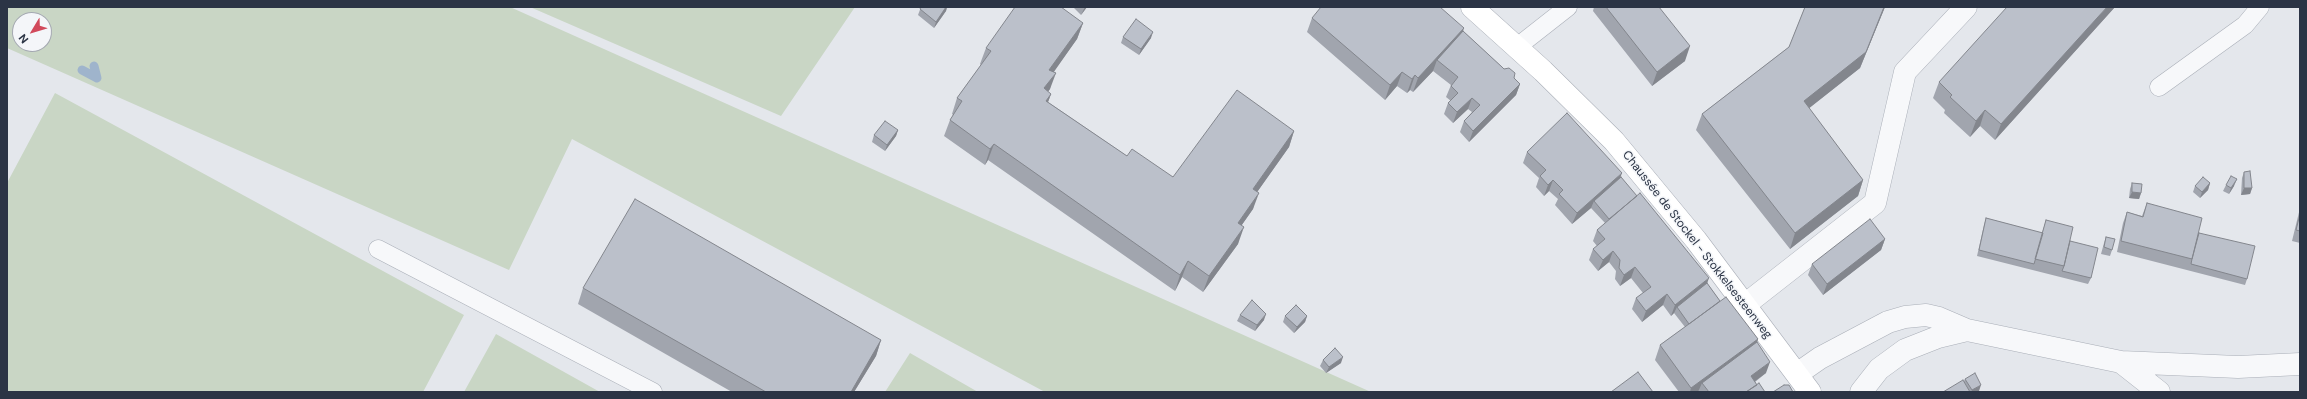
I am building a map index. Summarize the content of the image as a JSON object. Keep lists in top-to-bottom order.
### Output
{
  "streets": {
    "street": ["Chaussée de Stockel - Stokkelsesteenweg"]
  },
  "north": "bottom left"
}
